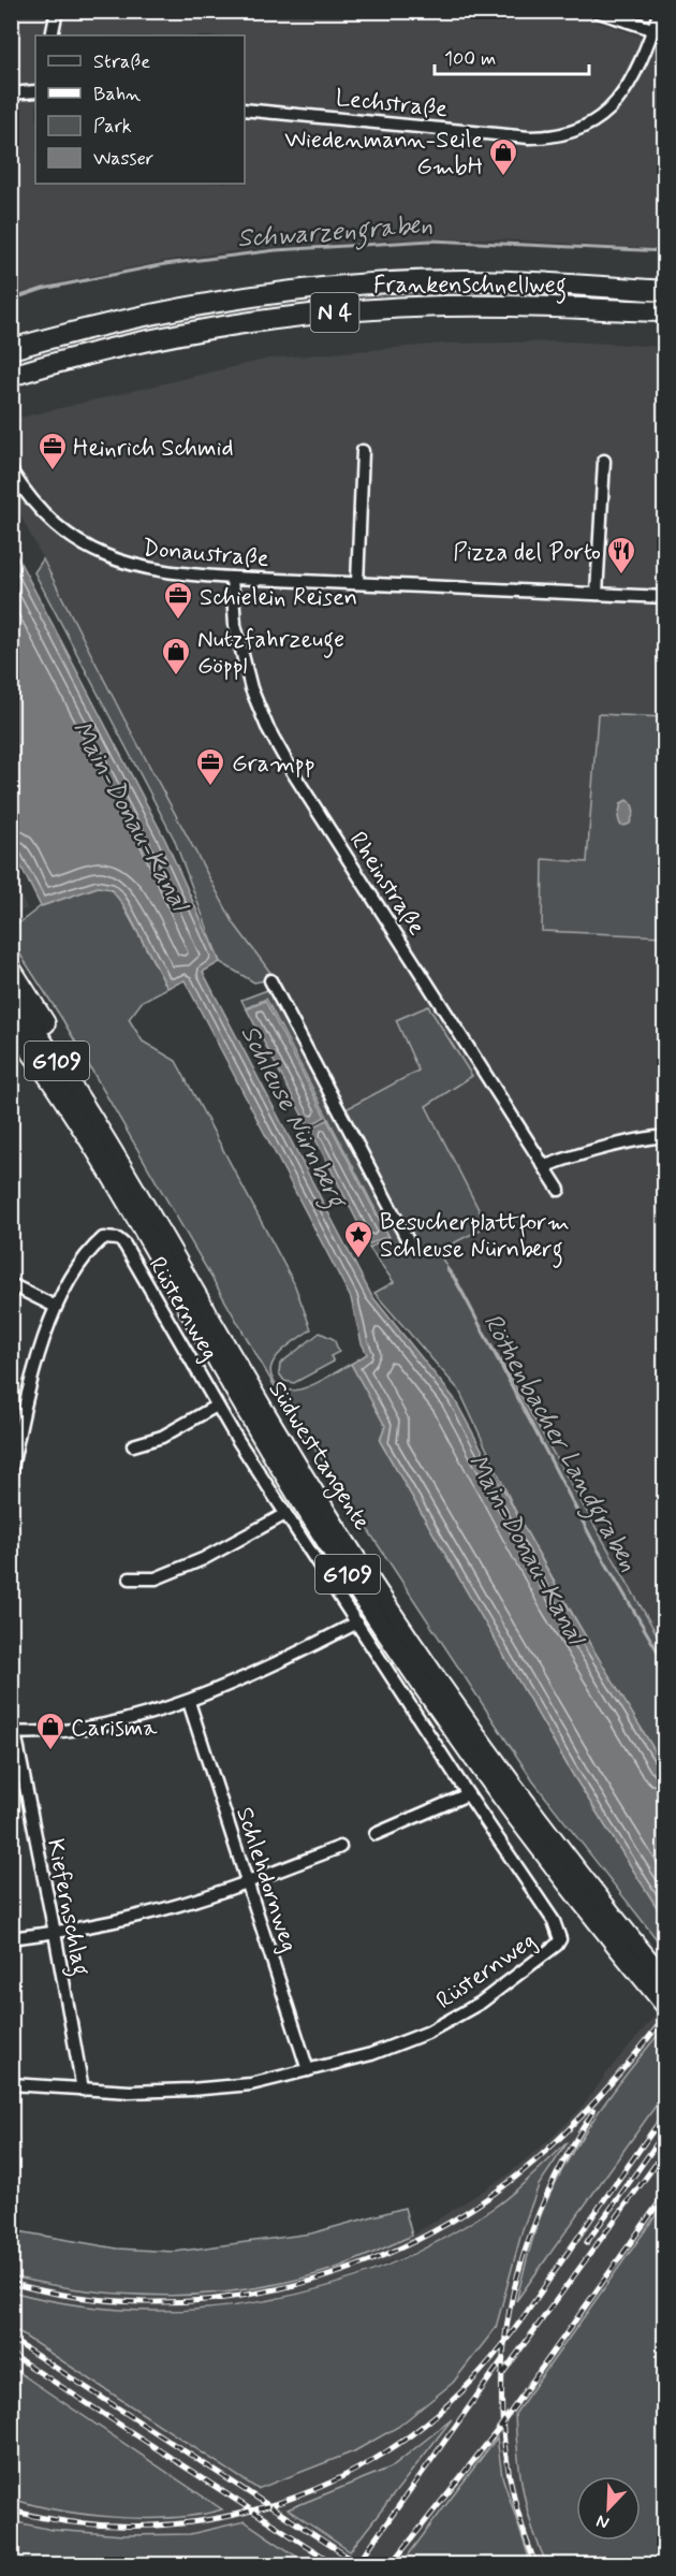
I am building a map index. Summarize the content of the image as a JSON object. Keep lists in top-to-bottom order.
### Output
{
  "streets": {
    "highway": [
      "Frankenschnellweg",
      "N 4",
      "G109",
      "Südwesttangente"
    ],
    "street": [
      "Lechstraße",
      "Donaustraße",
      "Rheinstraße",
      "Rüsternweg",
      "Schlehdornweg",
      "Kiefernschlag"
    ]
  },
  "crossings": [
    ["Donaustraße", "Rheinstraße"],
    ["Rüsternweg", "Schlehdornweg"],
    ["Rüsternweg", "Kiefernschlag"]
  ],
  "water": [
    "Schwarzengraben",
    "Main-Donau-Kanal",
    "Schleuse Nürnberg",
    "Röthenbacher Landgraben"
  ],
  "places": {
    "shop": ["Wiedenmann-Seile GmbH", "Nutzfahrzeuge Göppl", "Carisma"],
    "office": ["Heinrich Schmid", "Schielein Reisen", "Grampp"],
    "restaurant": ["Pizza del Porto"],
    "place": ["Besucherplattform Schleuse Nürnberg"]
  },
  "legend": [
    "Straße",
    "Bahn",
    "Park",
    "Wasser"
  ],
  "scale_bar": "100 m",
  "north": "bottom left"
}
